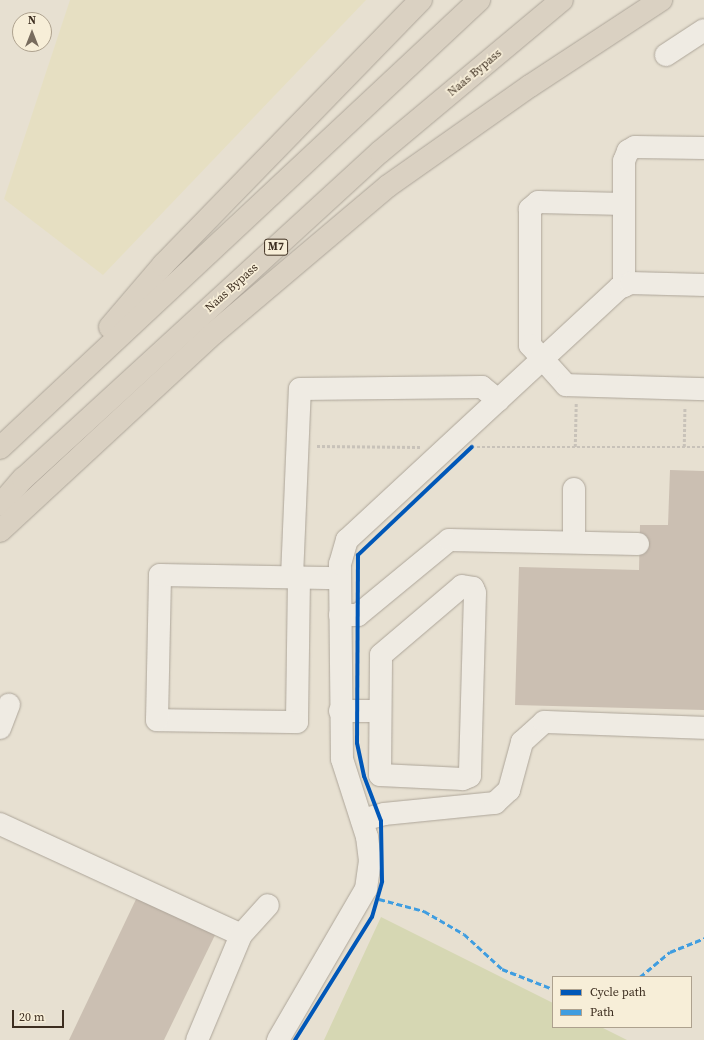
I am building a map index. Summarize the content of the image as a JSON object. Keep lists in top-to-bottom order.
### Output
{
  "streets": {
    "highway": ["Naas Bypass", "M7"]
  },
  "legend": ["Cycle path", "Path"],
  "scale_bar": "20 m",
  "north": "top"
}
